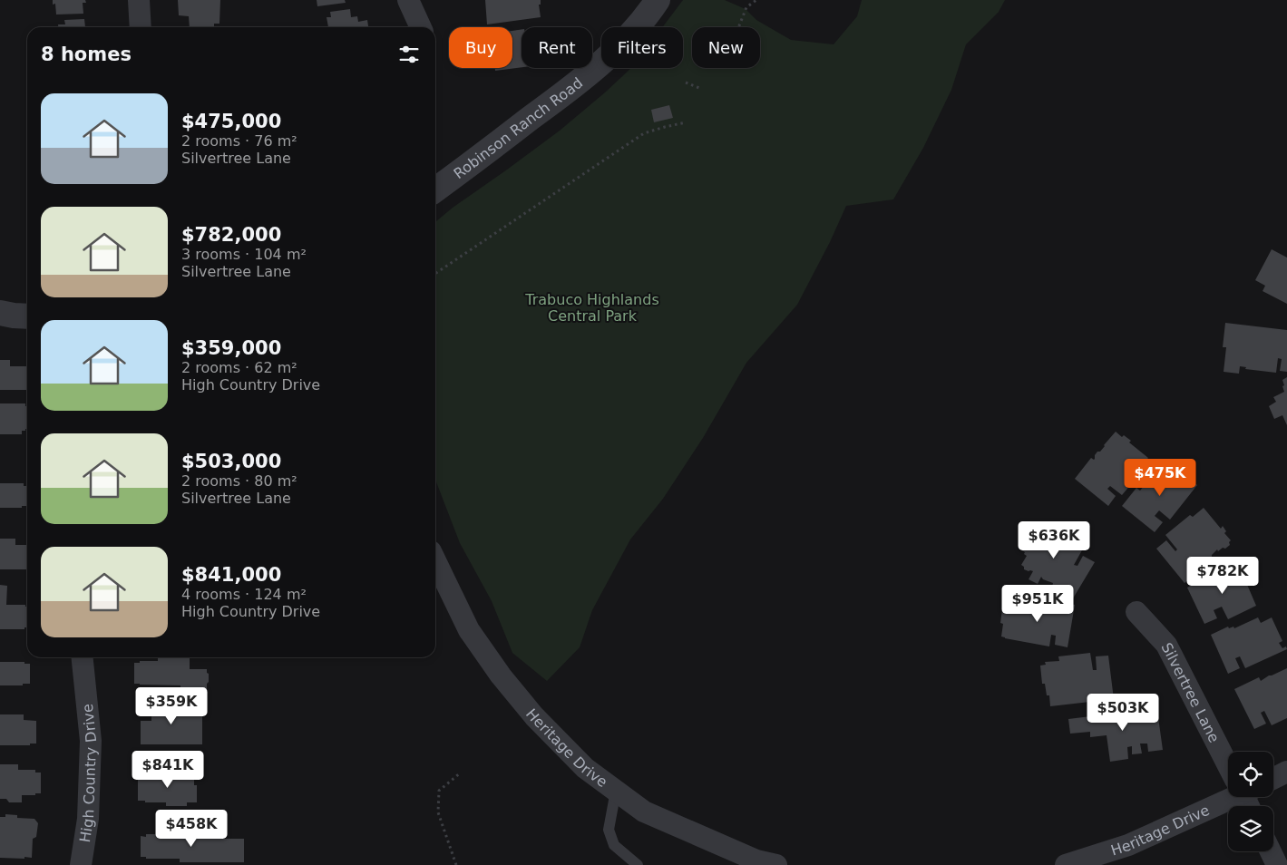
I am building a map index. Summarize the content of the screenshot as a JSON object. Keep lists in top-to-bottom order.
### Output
{
  "streets": {
    "street": [
      "Robinson Ranch Road",
      "Silvertree Lane",
      "Heritage Drive",
      "High Country Drive"
    ]
  },
  "parks": ["Trabuco Highlands Central Park"],
  "page": {
    "chip": [
      "Buy",
      "Rent",
      "Filters",
      "New"
    ],
    "heading": "8 homes",
    "list": [
      {
        "name": "$475,000",
        "note": "2 rooms · 76 m² · Silvertree Lane"
      },
      {
        "name": "$782,000",
        "note": "3 rooms · 104 m² · Silvertree Lane"
      },
      {
        "name": "$359,000",
        "note": "2 rooms · 62 m² · High Country Drive"
      },
      {
        "name": "$503,000",
        "note": "2 rooms · 80 m² · Silvertree Lane"
      },
      {
        "name": "$841,000",
        "note": "4 rooms · 124 m² · High Country Drive"
      }
    ],
    "price": [
      "$475K",
      "$636K",
      "$782K",
      "$951K",
      "$359K",
      "$503K",
      "$841K",
      "$458K"
    ]
  }
}
